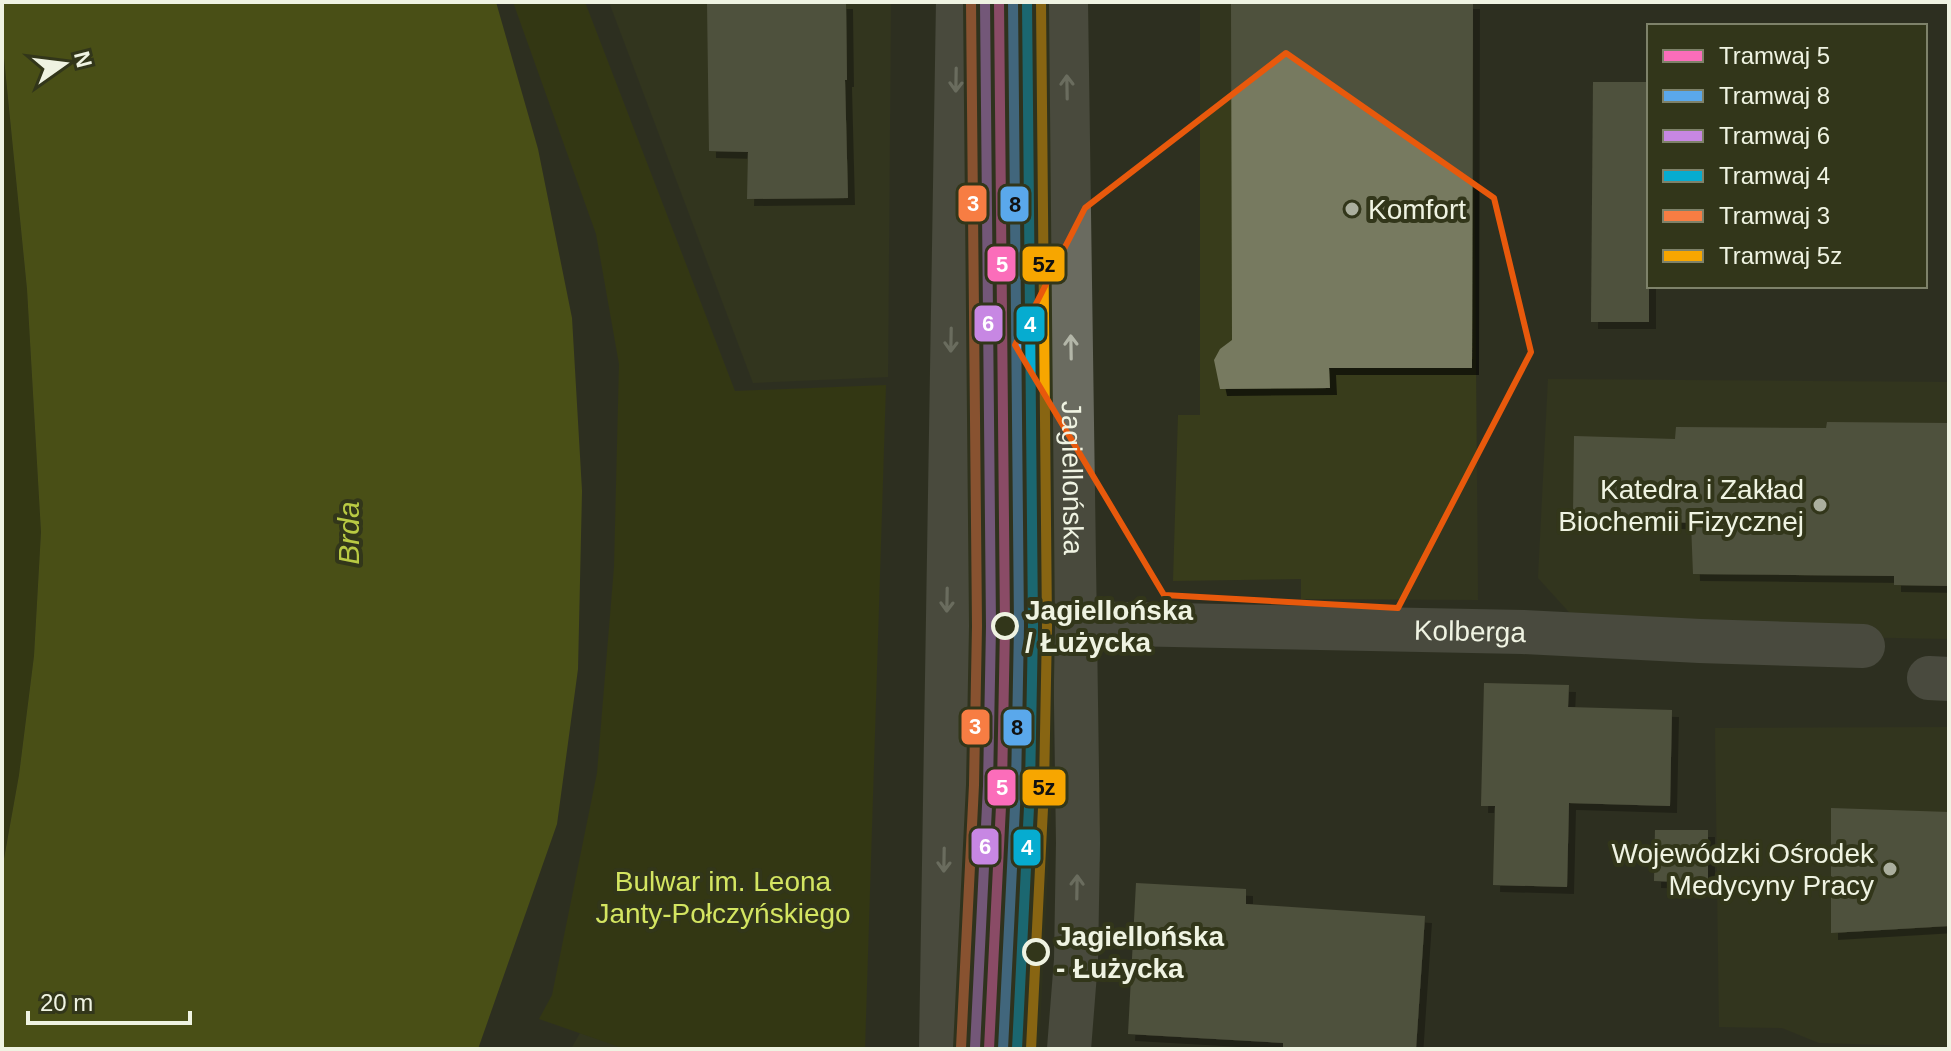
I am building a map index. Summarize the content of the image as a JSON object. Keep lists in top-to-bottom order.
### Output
{
  "streets": {
    "main road": ["Jagiellońska"],
    "street": ["Kolberga"]
  },
  "crossings": [
    ["Jagiellońska", "Kolberga"]
  ],
  "water": ["Brda"],
  "parks": ["Bulwar im. Leona Janty-Połczyńskiego"],
  "places": [
    "Komfort",
    "Katedra i Zakład Biochemii Fizycznej",
    "Jagiellońska / Łużycka",
    "Wojewódzki Ośrodek Medycyny Pracy",
    "Jagiellońska - Łużycka"
  ],
  "lines": [
    "tram line 5",
    "tram line 8",
    "tram line 6",
    "tram line 4",
    "tram line 3",
    "tram line 5z"
  ],
  "legend": [
    "Tramwaj 5",
    "Tramwaj 8",
    "Tramwaj 6",
    "Tramwaj 4",
    "Tramwaj 3",
    "Tramwaj 5z"
  ],
  "scale_bar": "20 m",
  "north": "right"
}
